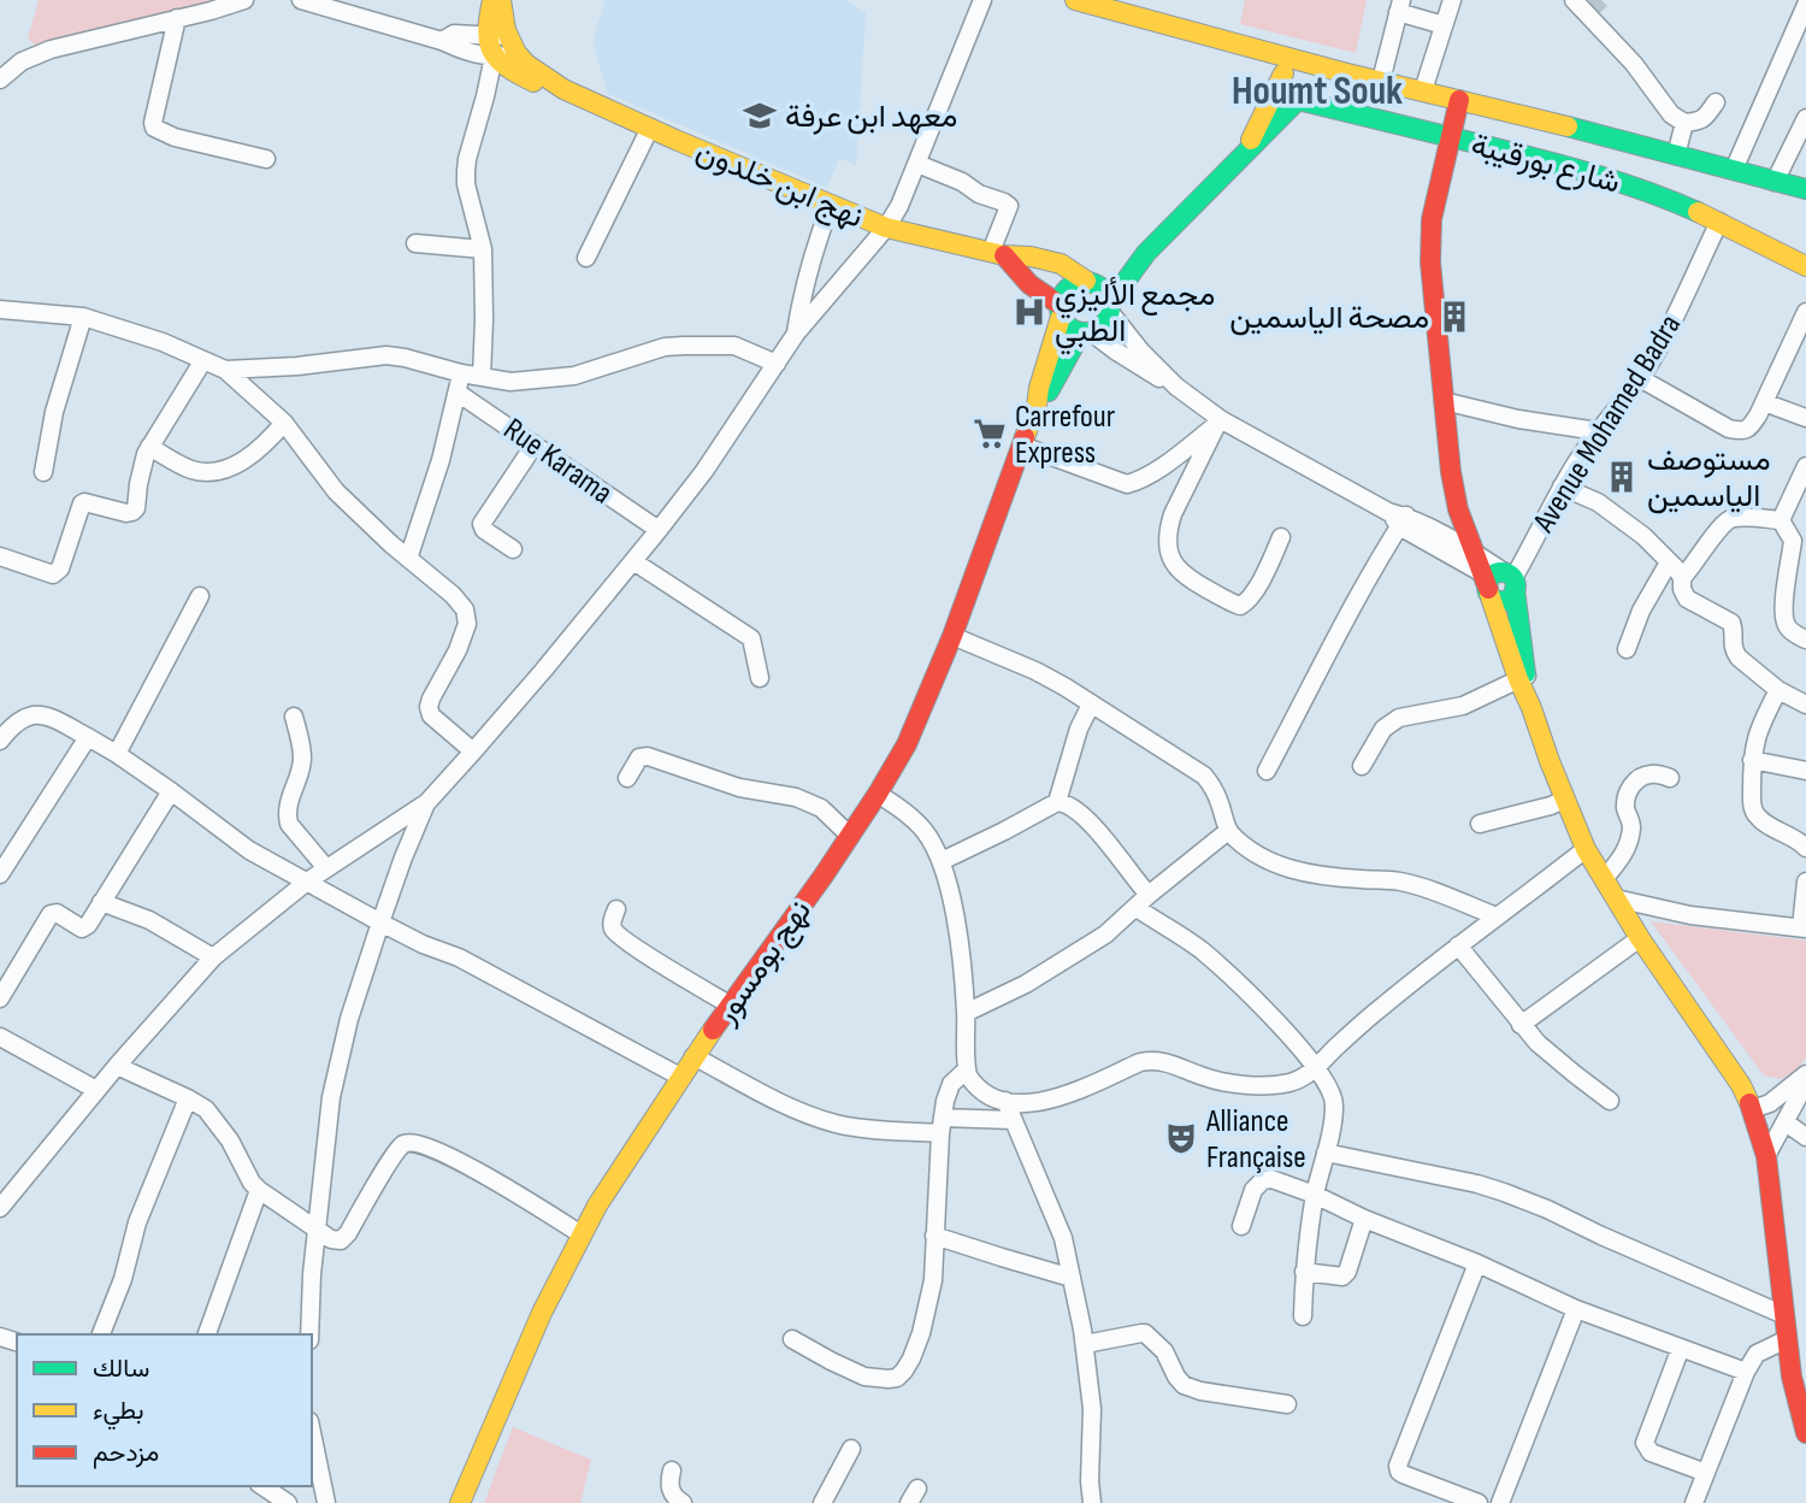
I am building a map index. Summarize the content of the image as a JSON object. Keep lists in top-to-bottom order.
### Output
{
  "streets": {
    "main road": ["شارع بورقيبة", "نهج ابن خلدون", "نهج بومسور"],
    "street": ["Avenue Mohamed Badra", "Rue Karama"]
  },
  "crossings": [
    ["شارع بورقيبة", "Avenue Mohamed Badra"],
    ["شارع بورقيبة", "نهج بومسور"],
    ["نهج ابن خلدون", "نهج بومسور"]
  ],
  "districts": ["Houmt Souk"],
  "places": {
    "school or university": ["معهد ابن عرفة"],
    "hospital": ["مجمع الأليزي الطبي"],
    "building": ["مصحة الياسمين", "مستوصف الياسمين"],
    "supermarket": ["Carrefour Express"],
    "theatre": ["Alliance Française"]
  },
  "legend": ["سالك", "بطيء", "مزدحم"]
}
